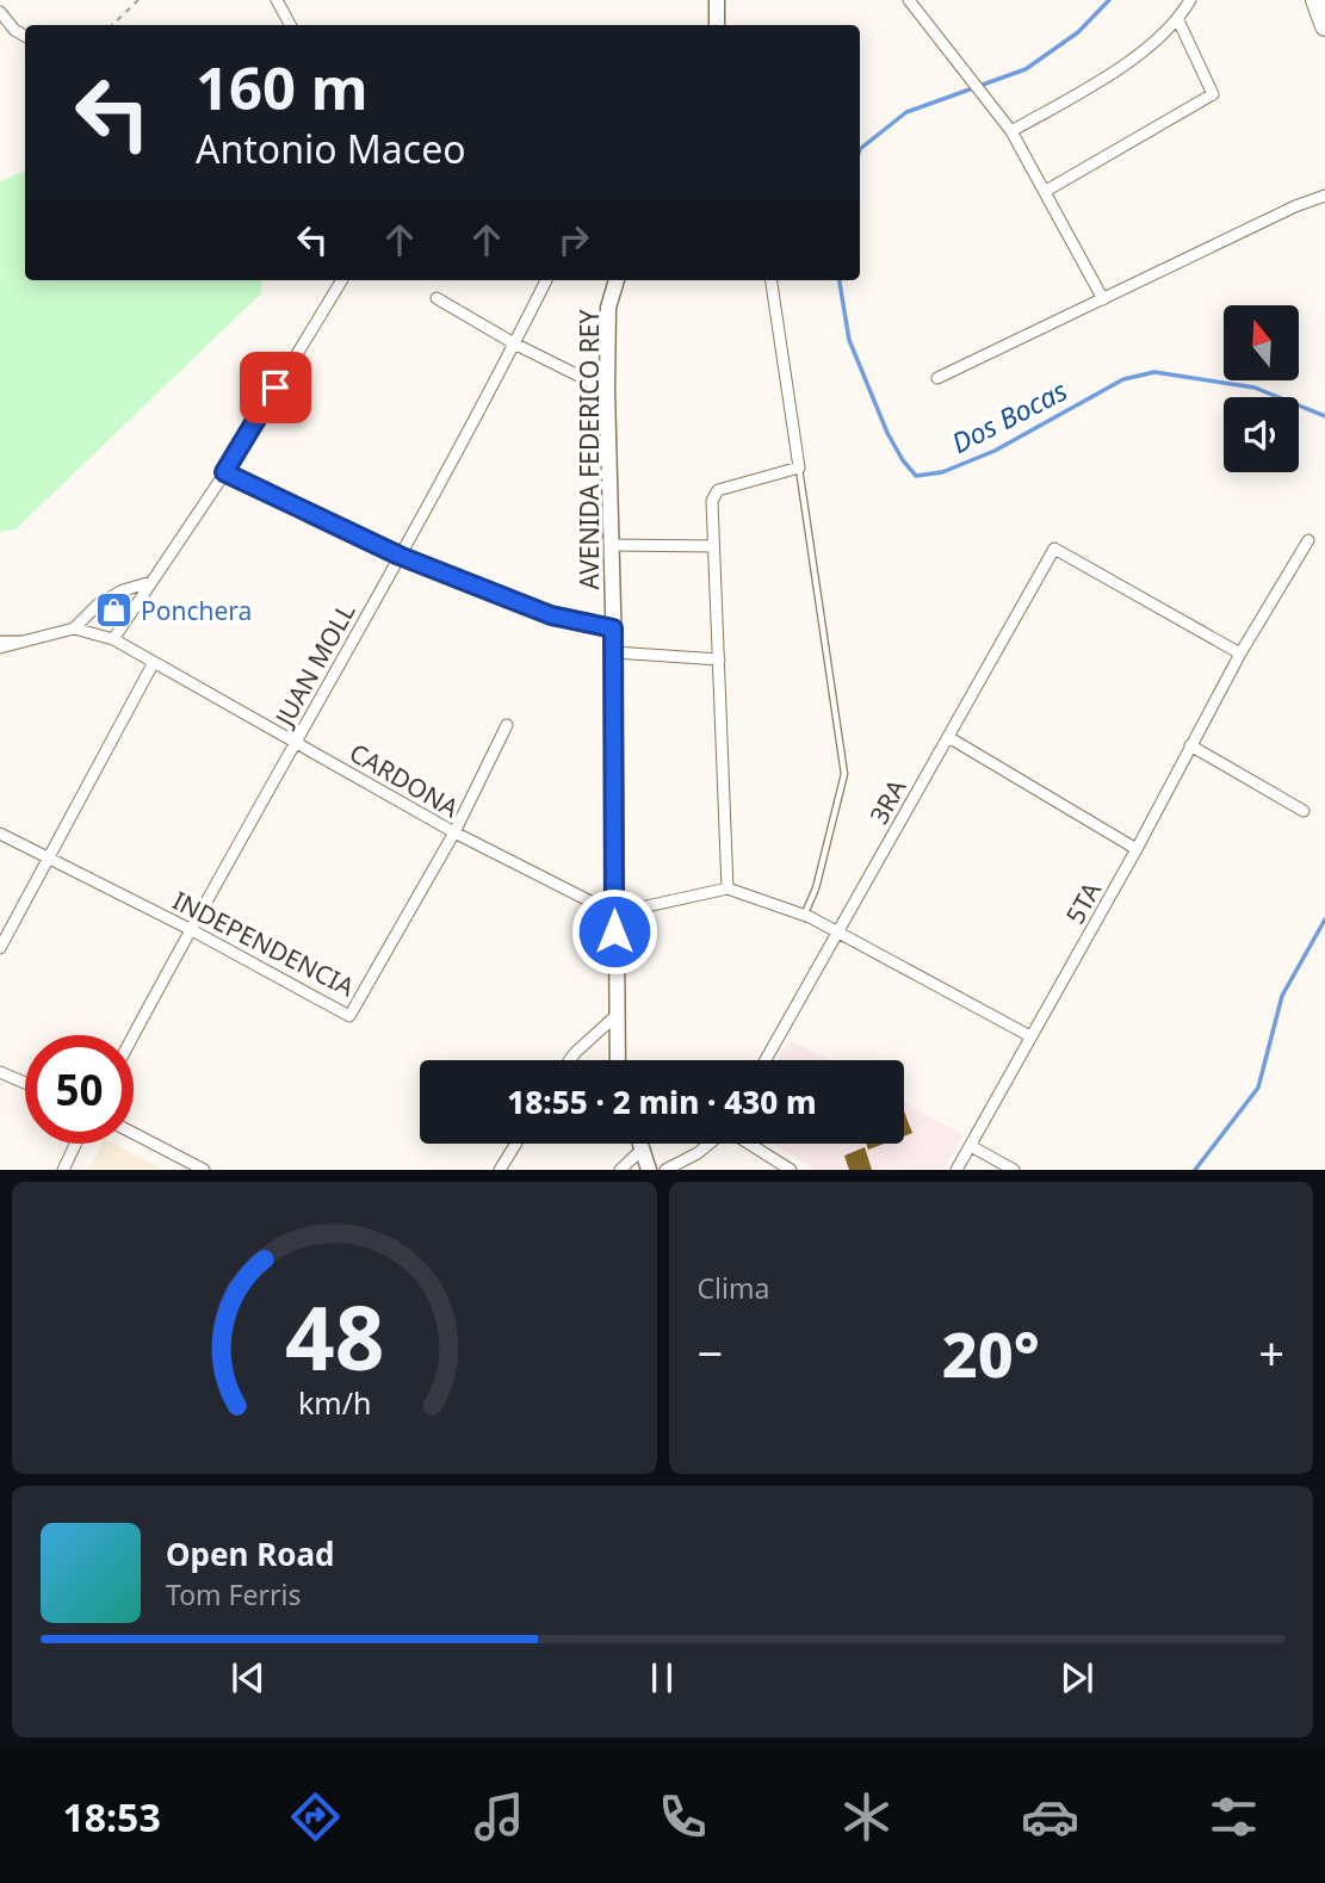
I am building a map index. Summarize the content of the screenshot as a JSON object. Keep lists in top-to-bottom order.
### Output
{
  "streets": {
    "main road": ["AVENIDA FEDERICO REY"],
    "street": [
      "JUAN MOLL",
      "CARDONA",
      "3RA",
      "5TA",
      "INDEPENDENCIA"
    ]
  },
  "crossings": [
    ["AVENIDA FEDERICO REY", "CARDONA"],
    ["JUAN MOLL", "CARDONA"],
    ["JUAN MOLL", "INDEPENDENCIA"],
    ["CARDONA", "INDEPENDENCIA"],
    ["3RA", "5TA"]
  ],
  "water": ["Dos Bocas"],
  "places": {
    "shop": ["Ponchera"]
  },
  "north": "top",
  "page": {
    "turn": ["160 m", "Antonio Maceo"],
    "limit": "50",
    "trip": "18:55 · 2 min · 430 m",
    "tile": "Clima",
    "heat": ["−", "20°", "+"],
    "song": ["Open Road", "Tom Ferris"],
    "tabs": "18:53",
    "gauge": ["48", "km/h"]
  }
}
